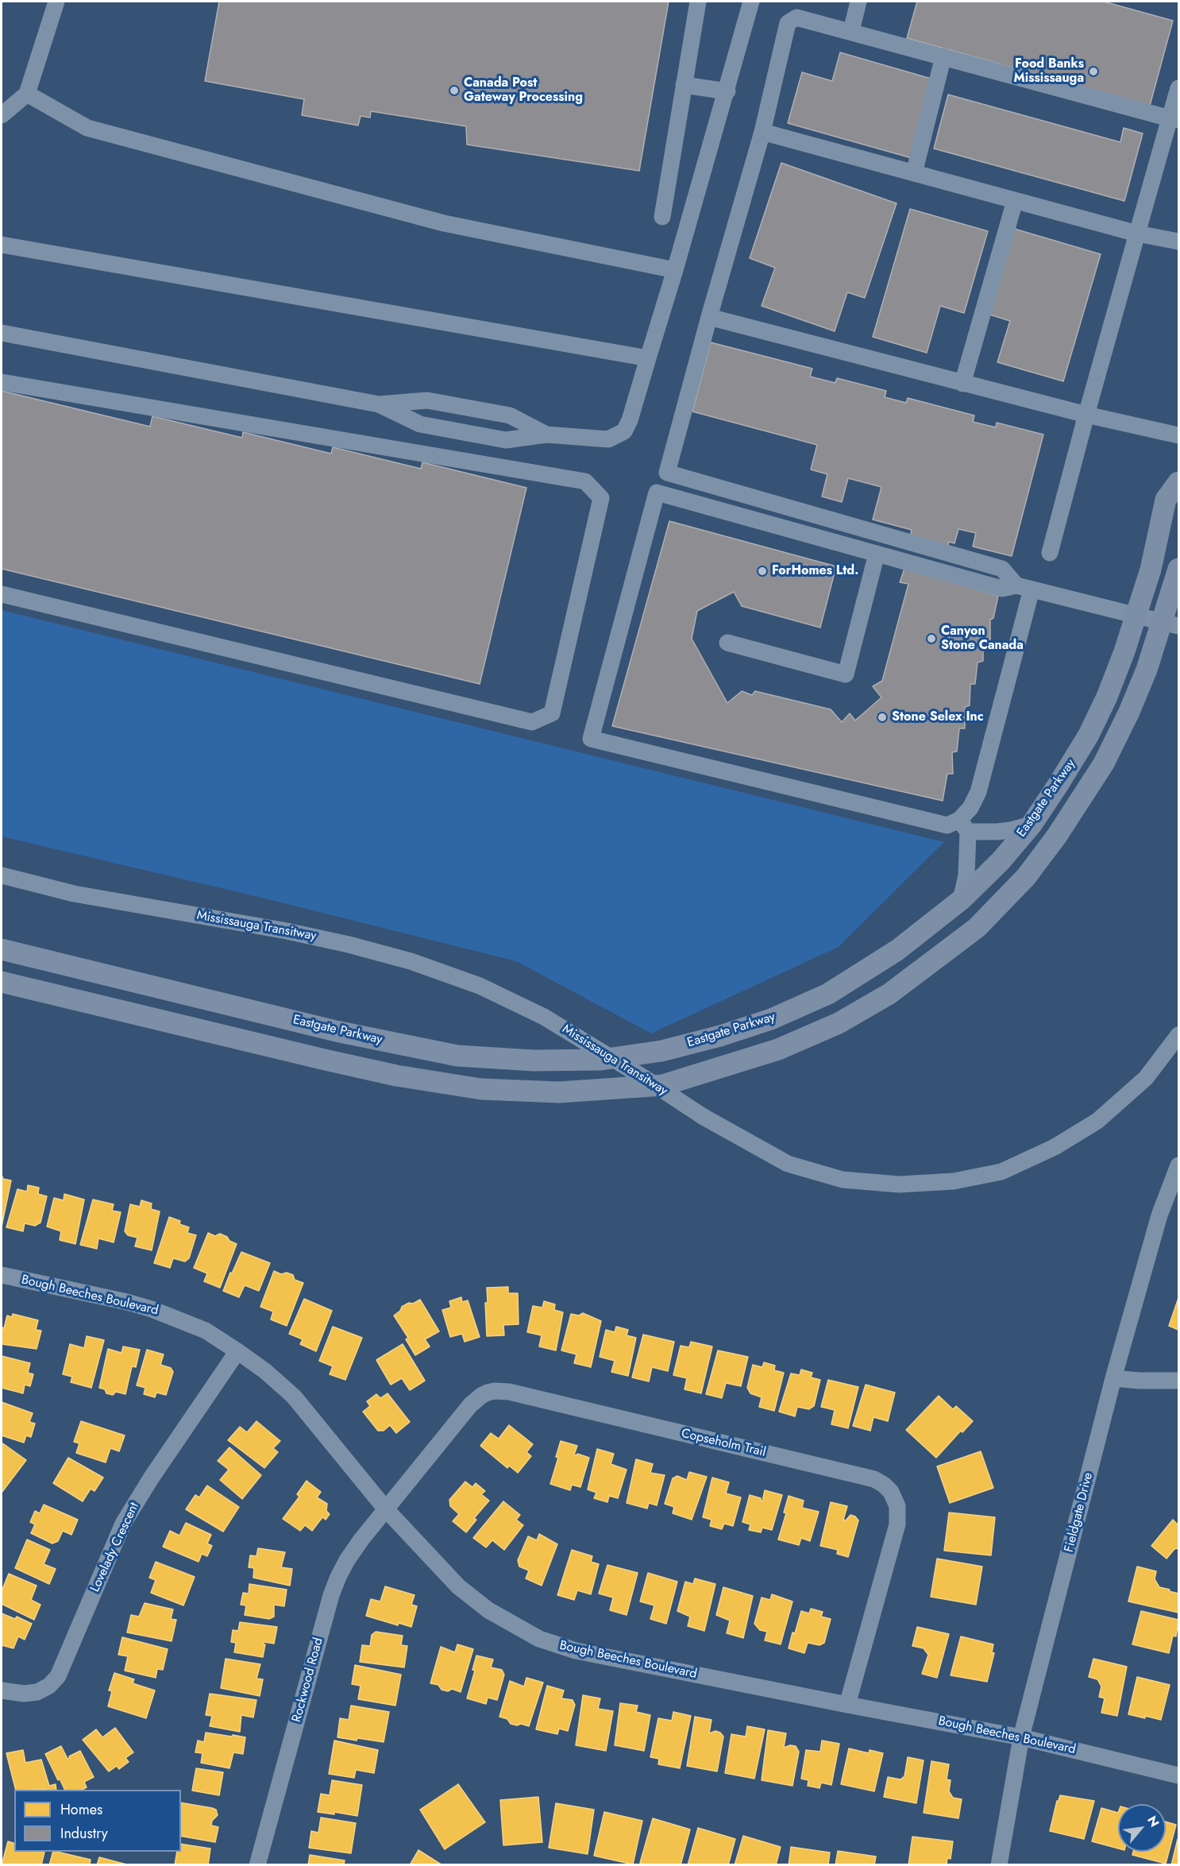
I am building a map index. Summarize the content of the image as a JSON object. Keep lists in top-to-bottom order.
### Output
{
  "streets": {
    "main road": ["Eastgate Parkway"],
    "street": [
      "Mississauga Transitway",
      "Bough Beeches Boulevard",
      "Copseholm Trail",
      "Fieldgate Drive",
      "Lovelady Crescent",
      "Rockwood Road"
    ]
  },
  "crossings": [
    ["Bough Beeches Boulevard", "Copseholm Trail"],
    ["Bough Beeches Boulevard", "Fieldgate Drive"],
    ["Bough Beeches Boulevard", "Lovelady Crescent"],
    ["Bough Beeches Boulevard", "Rockwood Road"],
    ["Copseholm Trail", "Rockwood Road"]
  ],
  "places": [
    "Food Banks Mississauga",
    "Canada Post Gateway Processing",
    "ForHomes Ltd.",
    "Canyon Stone Canada",
    "Stone Selex Inc"
  ],
  "legend": ["Homes", "Industry"],
  "north": "top right"
}
